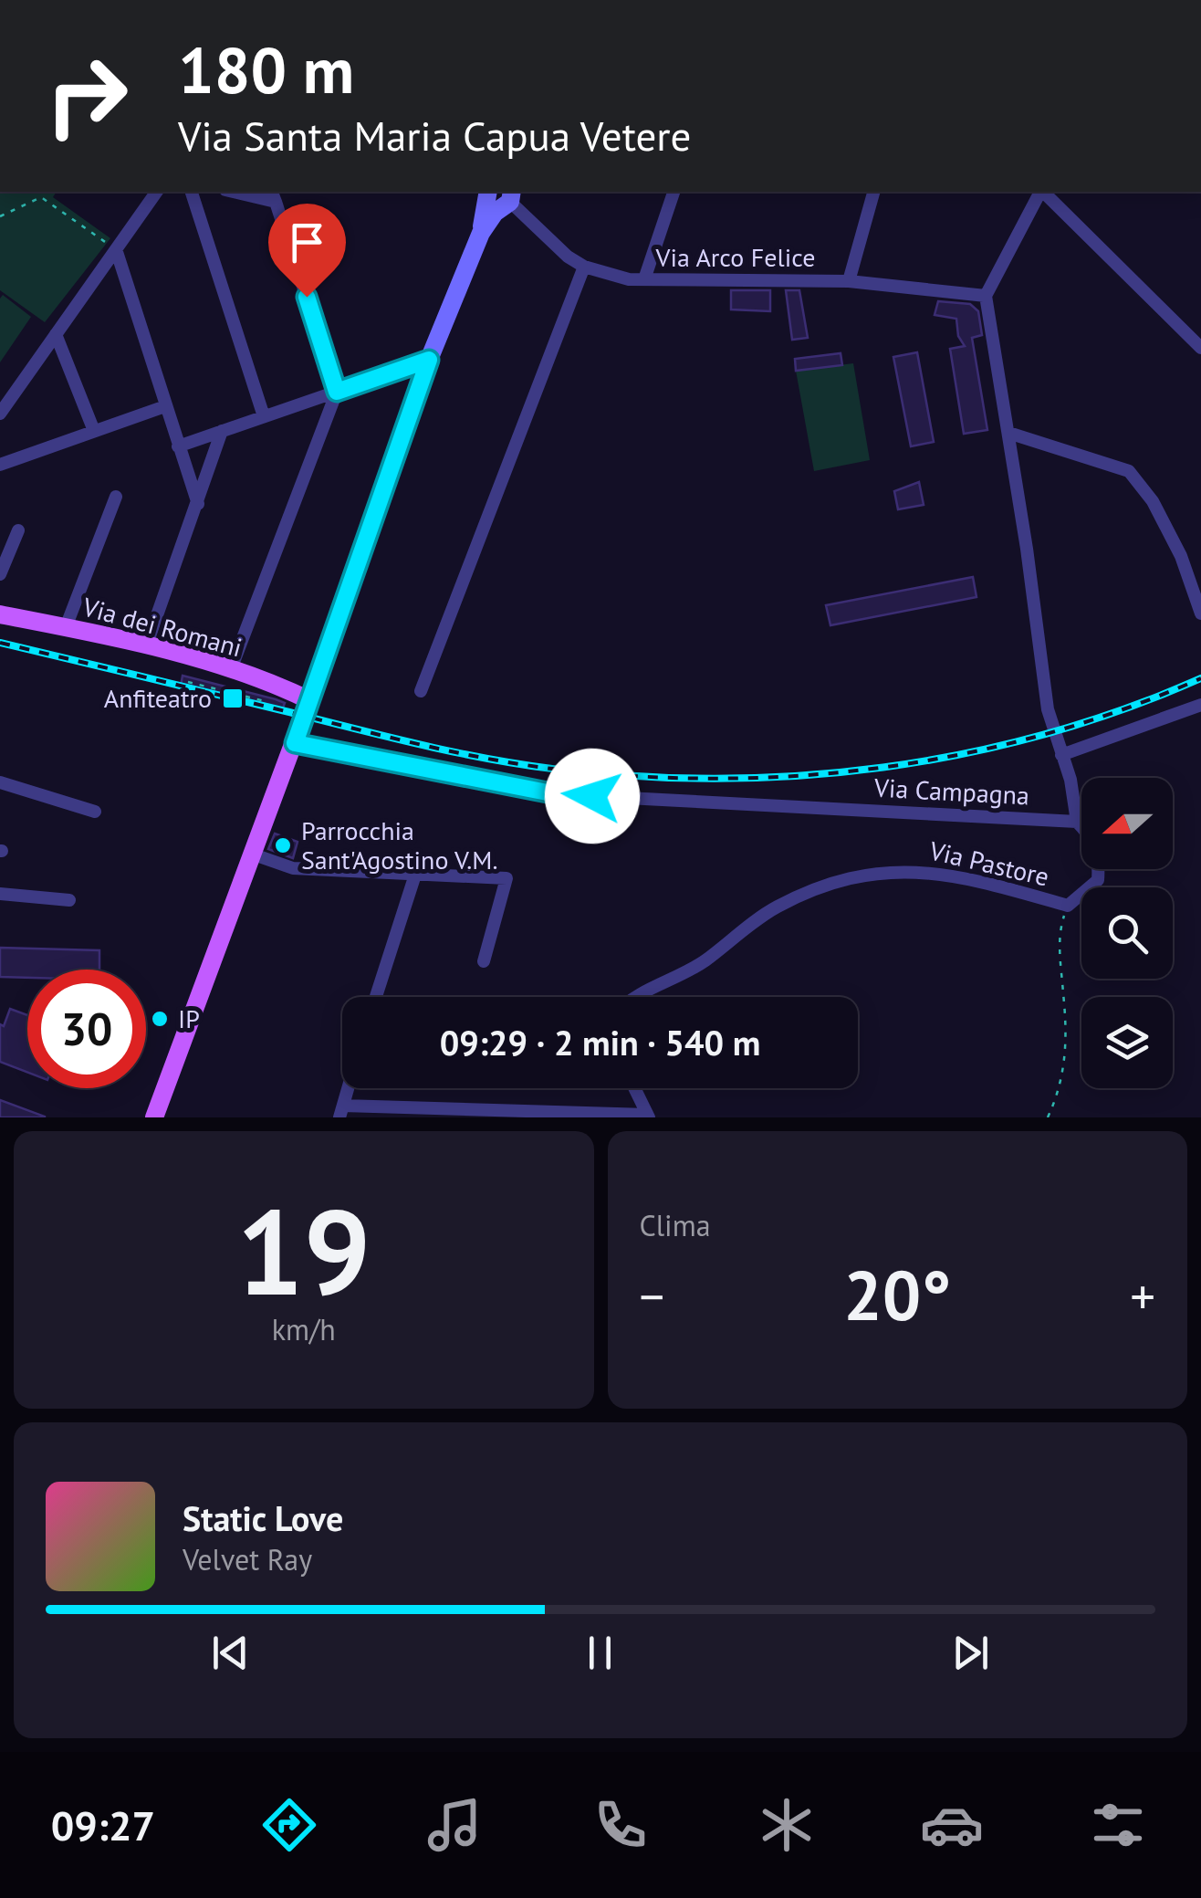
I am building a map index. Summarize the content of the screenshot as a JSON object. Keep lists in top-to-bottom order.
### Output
{
  "streets": {
    "main road": ["Via dei Romani"],
    "street": ["Via Arco Felice", "Via Campagna", "Via Pastore"]
  },
  "crossings": [
    ["Via Campagna", "Via Pastore"]
  ],
  "places": {
    "transit": ["Anfiteatro"],
    "other": ["Parrocchia Sant'Agostino V.M.", "IP"]
  },
  "north": "left",
  "page": {
    "turn": ["180 m", "Via Santa Maria Capua Vetere"],
    "limit": "30",
    "trip": "09:29 · 2 min · 540 m",
    "tile": [
      ["19", "km/h"],
      "Clima"
    ],
    "heat": ["−", "20°", "+"],
    "song": ["Static Love", "Velvet Ray"],
    "tabs": "09:27"
  }
}
